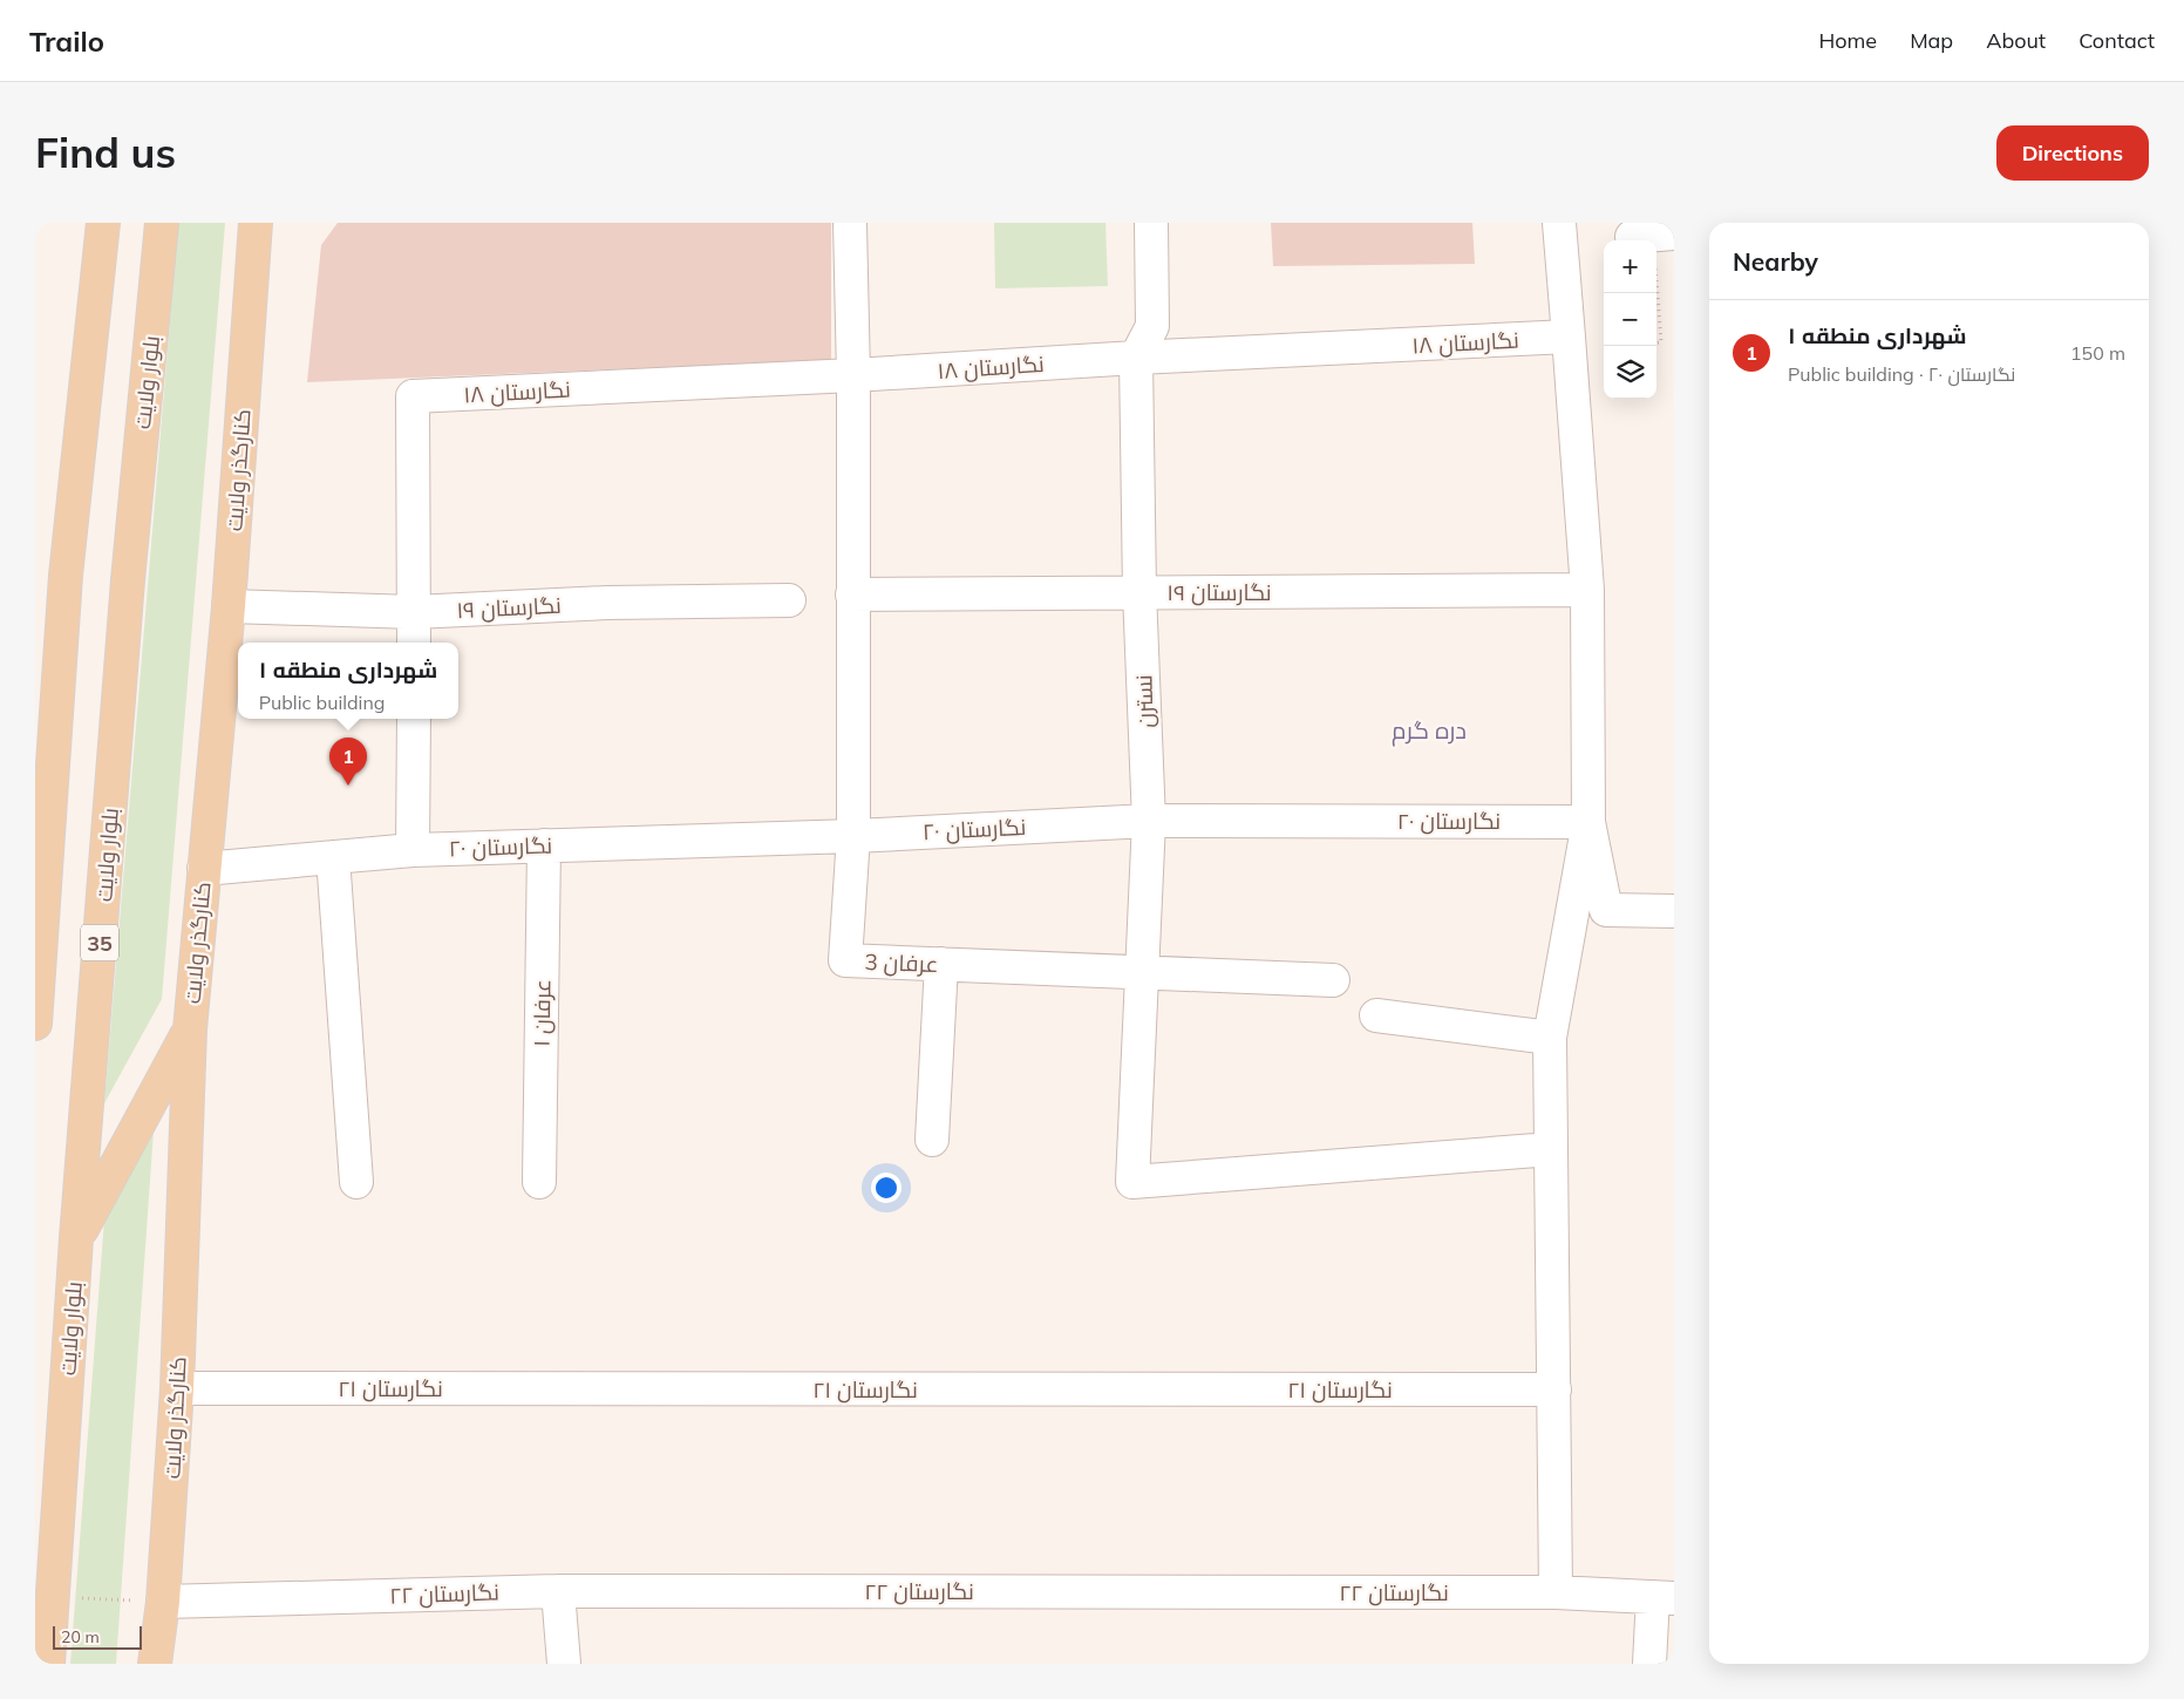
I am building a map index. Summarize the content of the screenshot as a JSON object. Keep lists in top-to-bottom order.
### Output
{
  "streets": {
    "main road": ["بلوار ولایت", "کنارگذر ولایت", "35"],
    "street": [
      "نگارستان ۱۸",
      "نگارستان ۱۹",
      "نسترن",
      "نگارستان ۲۰",
      "عرفان 3",
      "عرفان ۱",
      "نگارستان ۲۱",
      "نگارستان ۲۲"
    ]
  },
  "crossings": [
    ["نگارستان ۱۸", "نگارستان ۱۹"],
    ["نگارستان ۱۸", "نسترن"],
    ["کنارگذر ولایت", "نگارستان ۱۹"],
    ["کنارگذر ولایت", "نگارستان ۲۰"],
    ["کنارگذر ولایت", "نگارستان ۲۱"],
    ["کنارگذر ولایت", "نگارستان ۲۲"],
    ["نگارستان ۱۹", "نسترن"],
    ["نسترن", "نگارستان ۲۰"],
    ["نسترن", "عرفان 3"],
    ["نگارستان ۲۰", "عرفان 3"],
    ["نگارستان ۲۰", "عرفان ۱"]
  ],
  "districts": ["دره گرم"],
  "scale_bar": "20 m",
  "page": {
    "header": "Trailo",
    "nav": [
      "Home",
      "Map",
      "About",
      "Contact"
    ],
    "buttons": "Directions",
    "title": "Find us",
    "heading": "Nearby",
    "map_buttons": ["+", "−"],
    "list": [
      {
        "mark": "1",
        "name": "شهرداری منطقه ۱",
        "note": "Public building · نگارستان ۲۰",
        "value": "150 m"
      }
    ],
    "popup": ["شهرداری منطقه ۱", "Public building"],
    "pins": "1",
    "scale": "20 m"
  }
}
